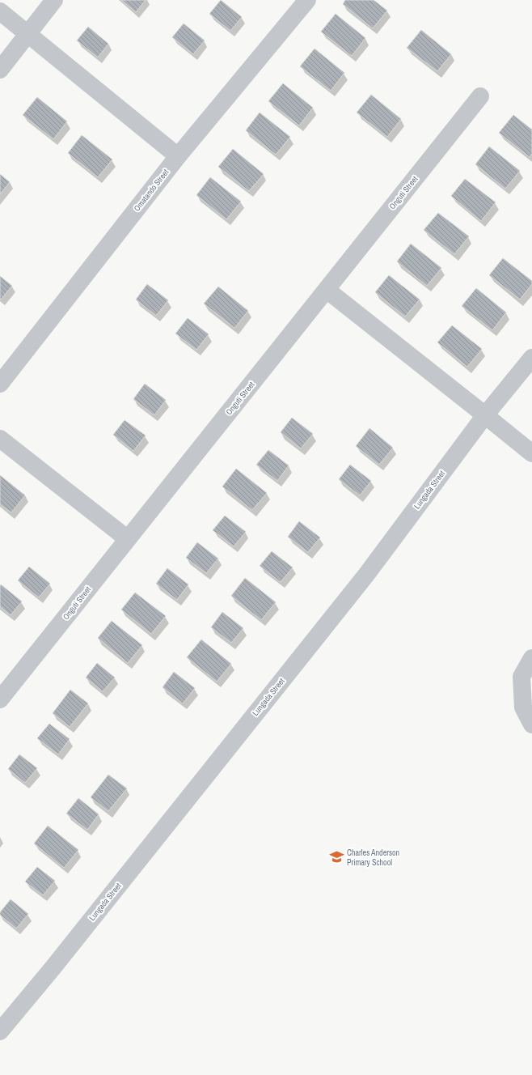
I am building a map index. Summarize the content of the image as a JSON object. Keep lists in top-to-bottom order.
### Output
{
  "streets": {
    "street": ["Omatando Street", "Onguti Street", "Lungada Street"]
  },
  "places": {
    "school or university": ["Charles Anderson Primary School"]
  }
}
